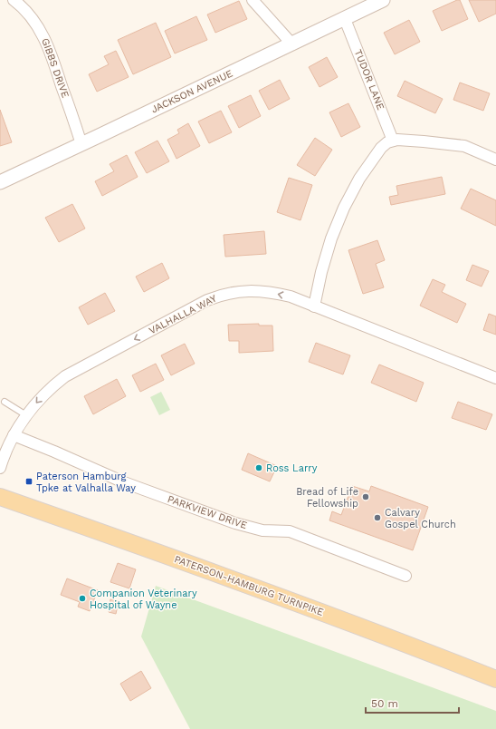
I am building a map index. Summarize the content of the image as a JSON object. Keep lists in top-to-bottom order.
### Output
{
  "streets": {
    "main road": ["PATERSON-HAMBURG TURNPIKE"],
    "street": [
      "GIBBS DRIVE",
      "TUDOR LANE",
      "JACKSON AVENUE",
      "VALHALLA WAY",
      "PARKVIEW DRIVE"
    ]
  },
  "crossings": [
    ["GIBBS DRIVE", "JACKSON AVENUE"],
    ["TUDOR LANE", "JACKSON AVENUE"],
    ["VALHALLA WAY", "PARKVIEW DRIVE"]
  ],
  "one_way": ["VALHALLA WAY"],
  "places": {
    "other": [
      "Ross Larry",
      "Bread of Life Fellowship",
      "Calvary Gospel Church",
      "Companion Veterinary Hospital of Wayne"
    ],
    "transit": ["Paterson Hamburg Tpke at Valhalla Way"]
  },
  "scale_bar": "50 m"
}
